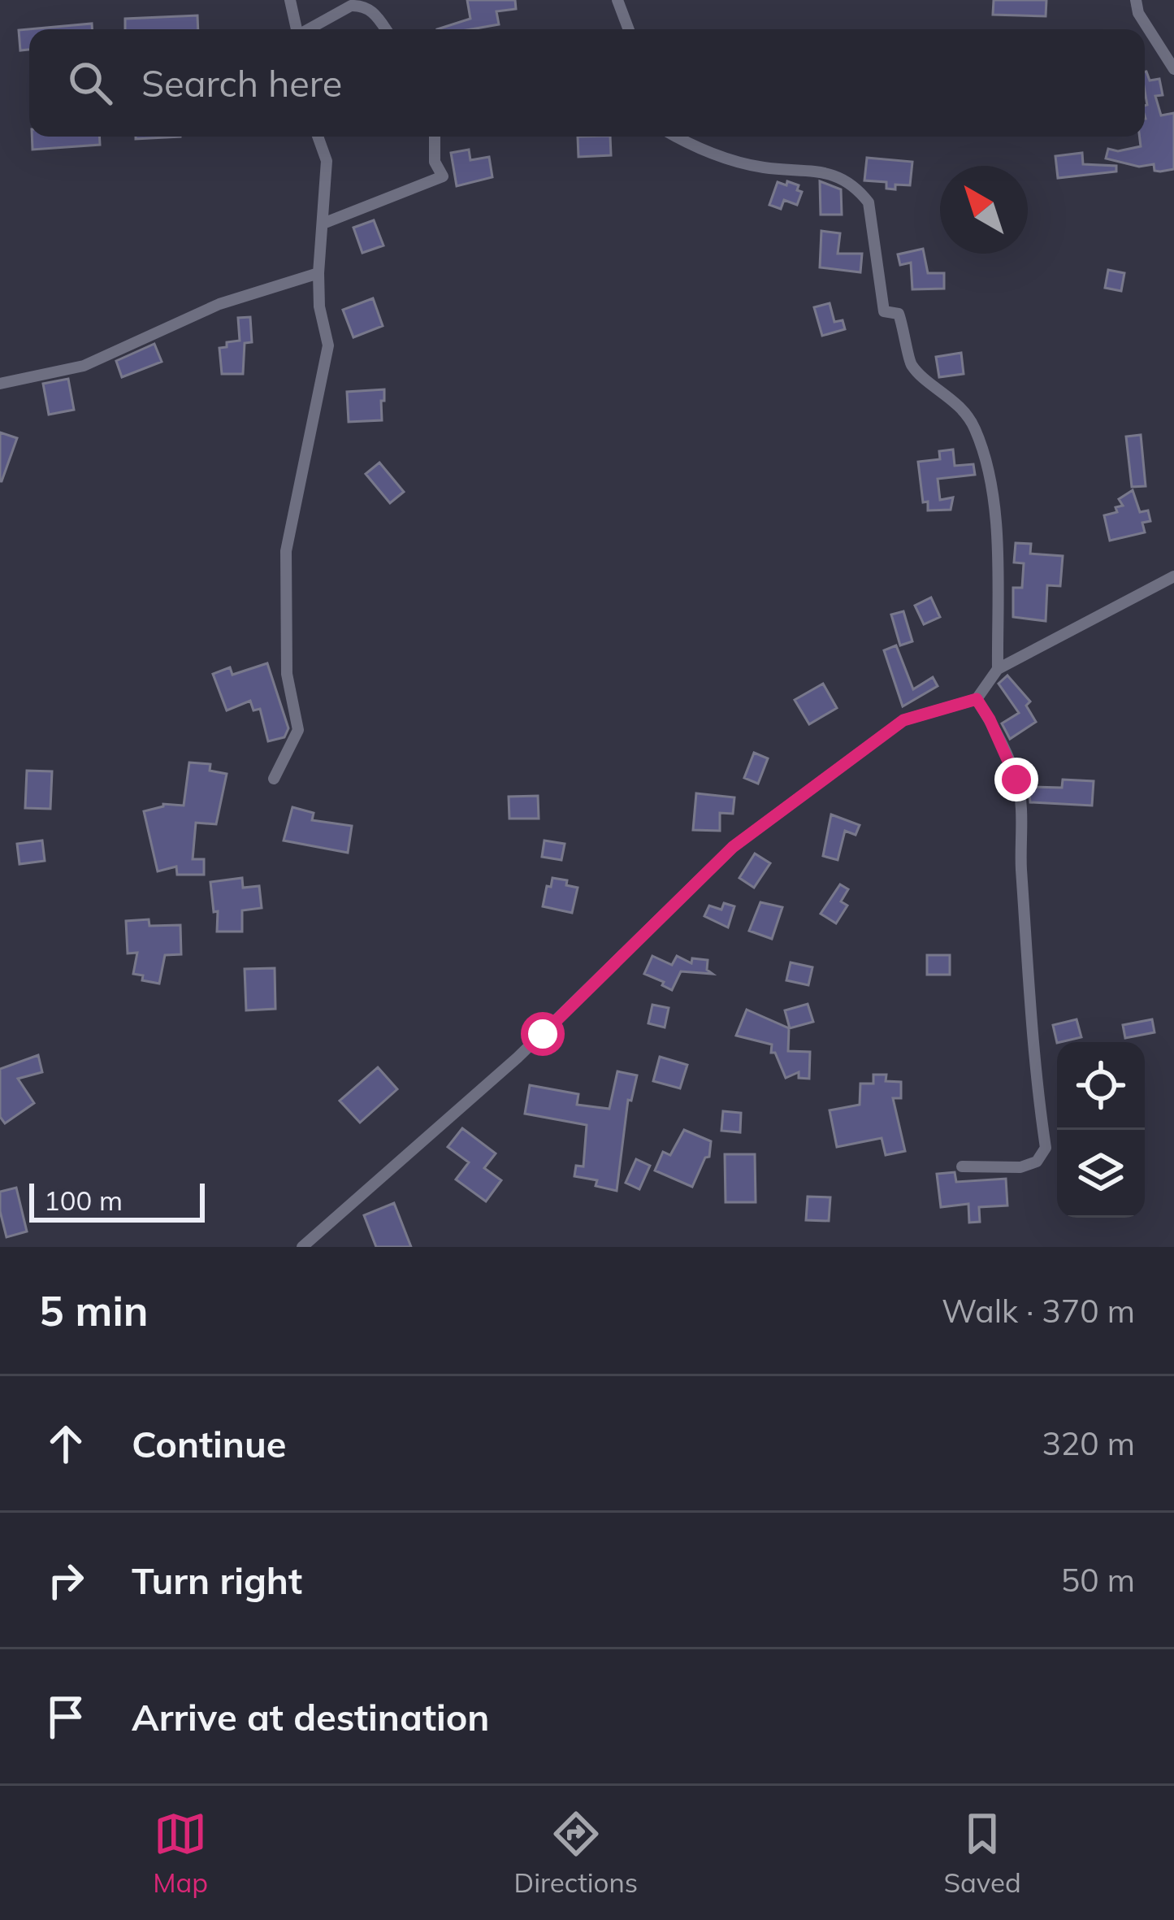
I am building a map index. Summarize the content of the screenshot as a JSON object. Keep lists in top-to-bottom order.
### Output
{
  "scale_bar": "100 m",
  "north": "top left",
  "page": {
    "search": "Search here",
    "scale": "100 m",
    "heading": ["5 min", "Walk · 370 m"],
    "list": [
      ["Continue", "320 m"],
      ["Turn right", "50 m"],
      "Arrive at destination"
    ],
    "nav": ["Map", "Directions", "Saved"]
  }
}
